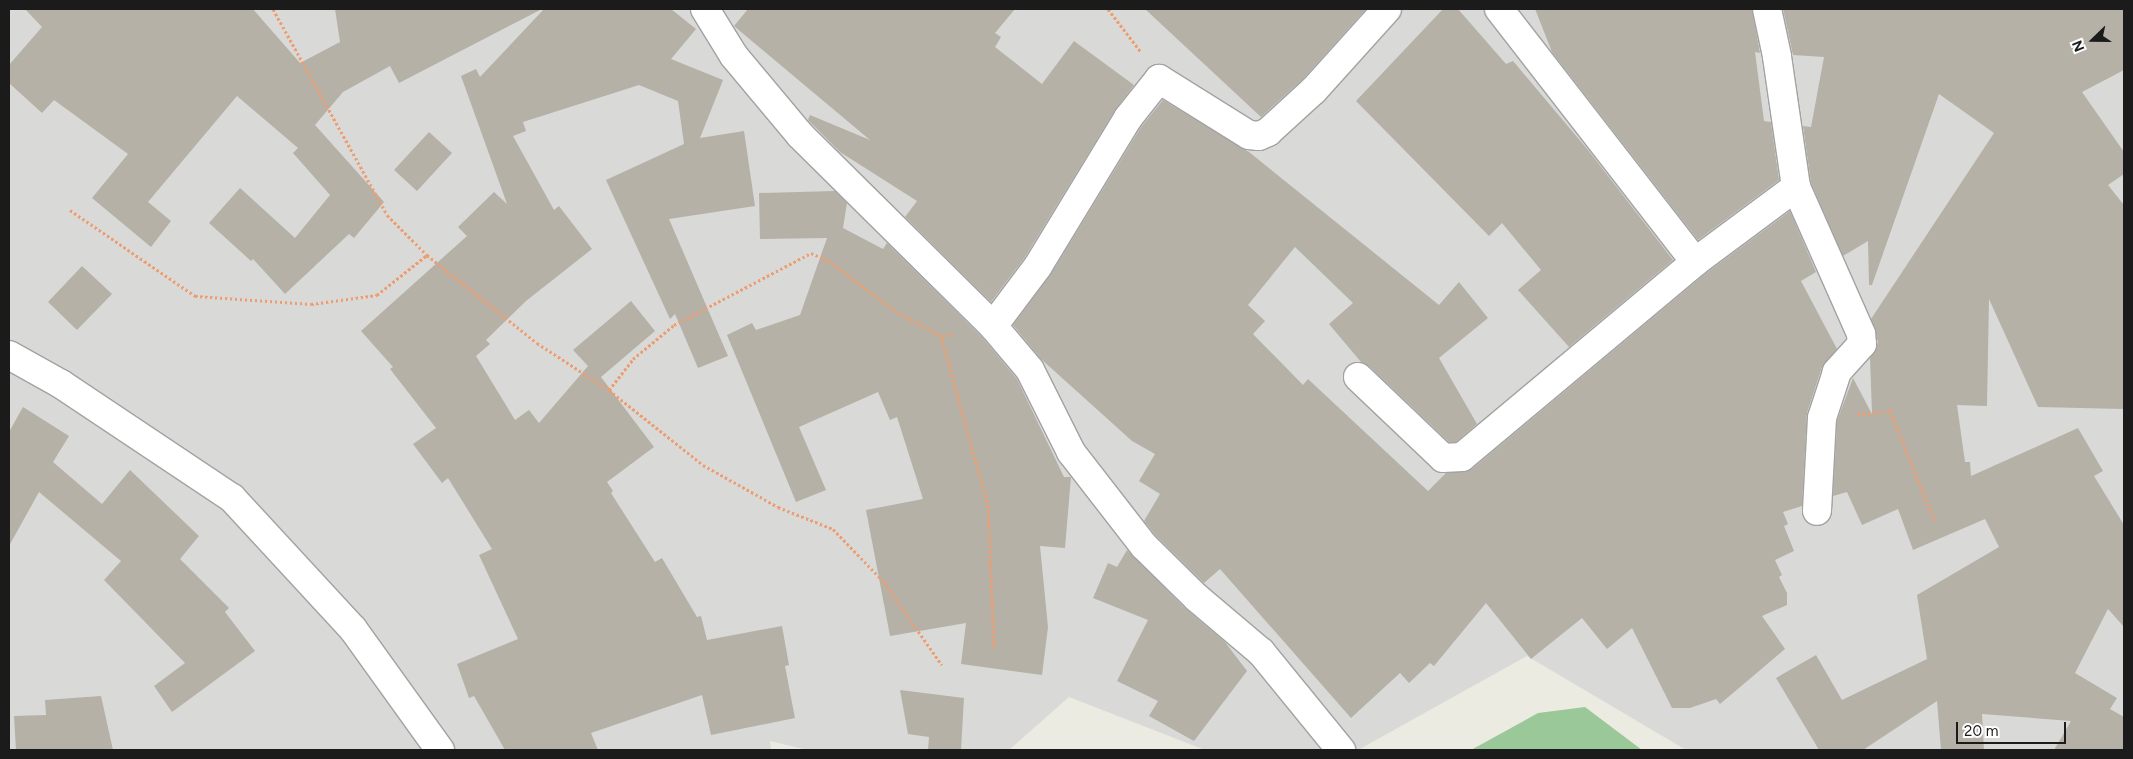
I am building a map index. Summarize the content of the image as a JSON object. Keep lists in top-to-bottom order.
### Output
{
  "scale_bar": "20 m",
  "north": "left"
}
